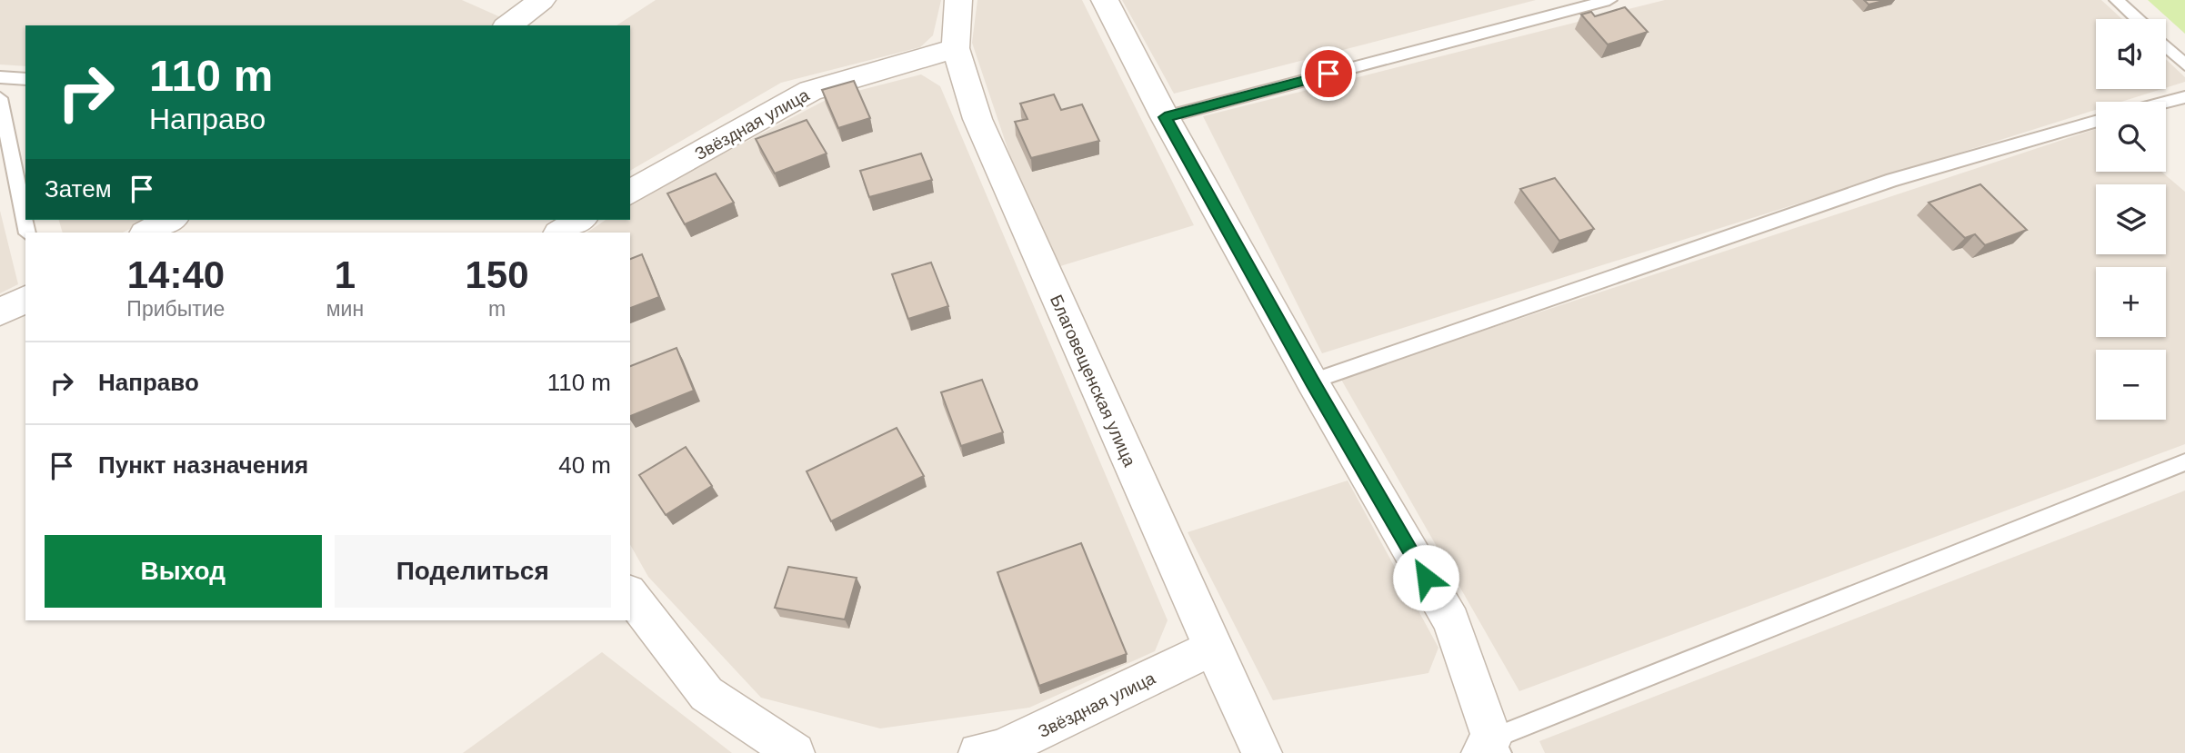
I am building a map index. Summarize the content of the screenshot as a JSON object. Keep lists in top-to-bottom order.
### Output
{
  "streets": {
    "street": ["Звёздная улица", "Благовещенская улица"]
  },
  "crossings": [
    ["Звёздная улица", "Благовещенская улица"]
  ],
  "page": {
    "map_buttons": ["+", "−"],
    "turn": ["110 m", "Направо"],
    "then": "Затем",
    "eta": [
      "14:40",
      "Прибытие",
      "1",
      "мин",
      "150",
      "m"
    ],
    "list": [
      {
        "name": "Направо",
        "value": "110 m"
      },
      {
        "name": "Пункт назначения",
        "value": "40 m"
      }
    ],
    "buttons": ["Выход", "Поделиться"]
  }
}
